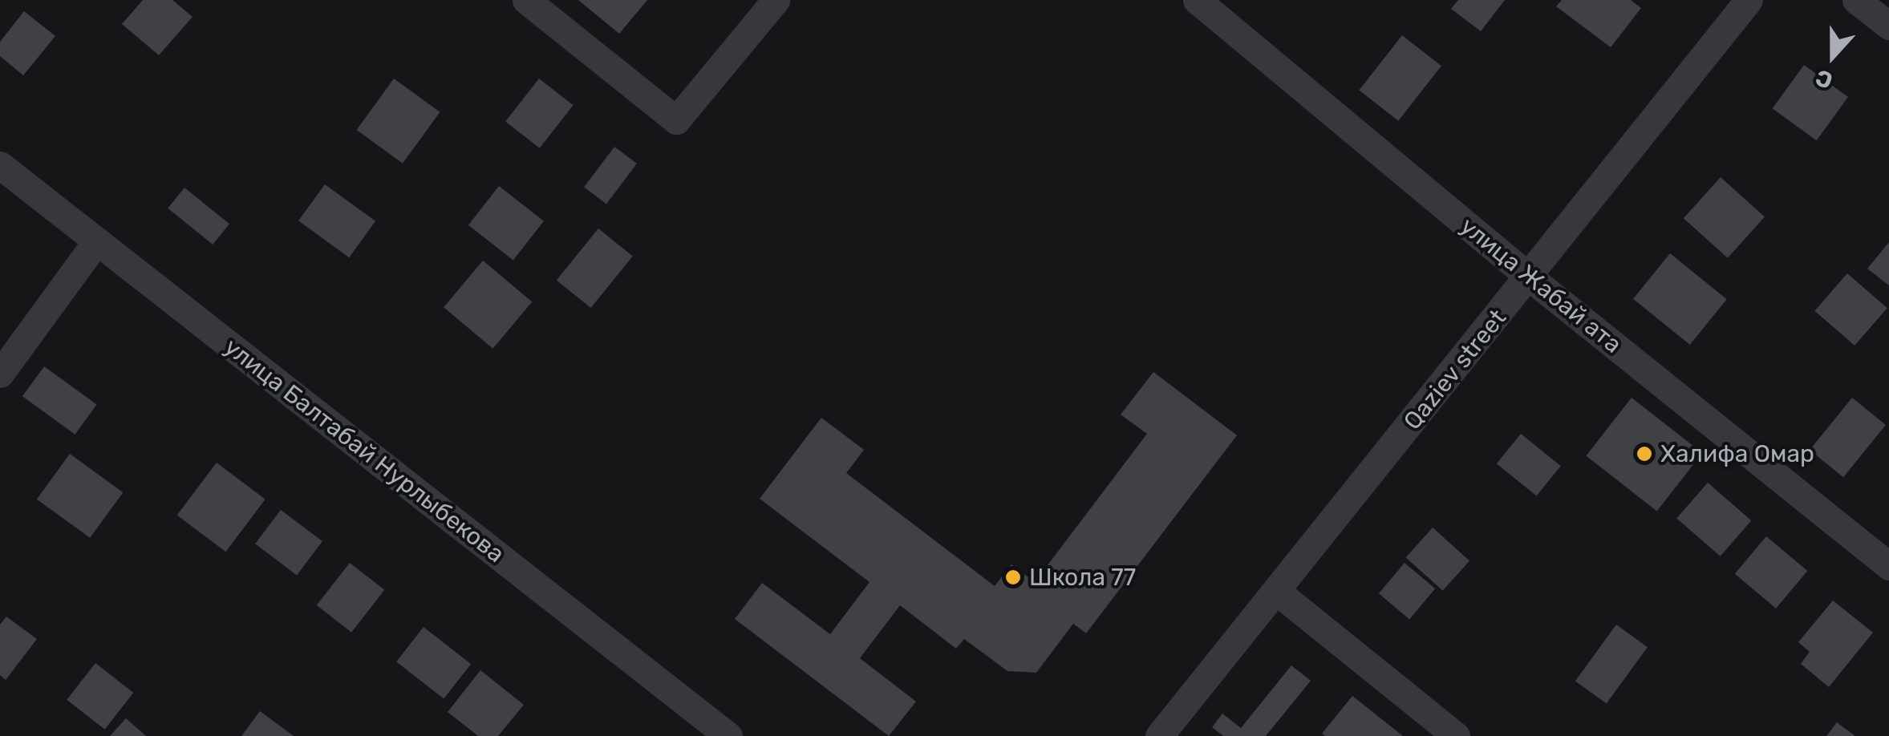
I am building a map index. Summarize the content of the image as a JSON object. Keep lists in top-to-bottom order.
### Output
{
  "streets": {
    "street": ["улица Жабай ата", "Qaziev street", "улица Балтабай Нурлыбекова"]
  },
  "crossings": [
    ["улица Жабай ата", "Qaziev street"]
  ],
  "places": ["Халифа Омар", "Школа 77"],
  "north": "bottom"
}
